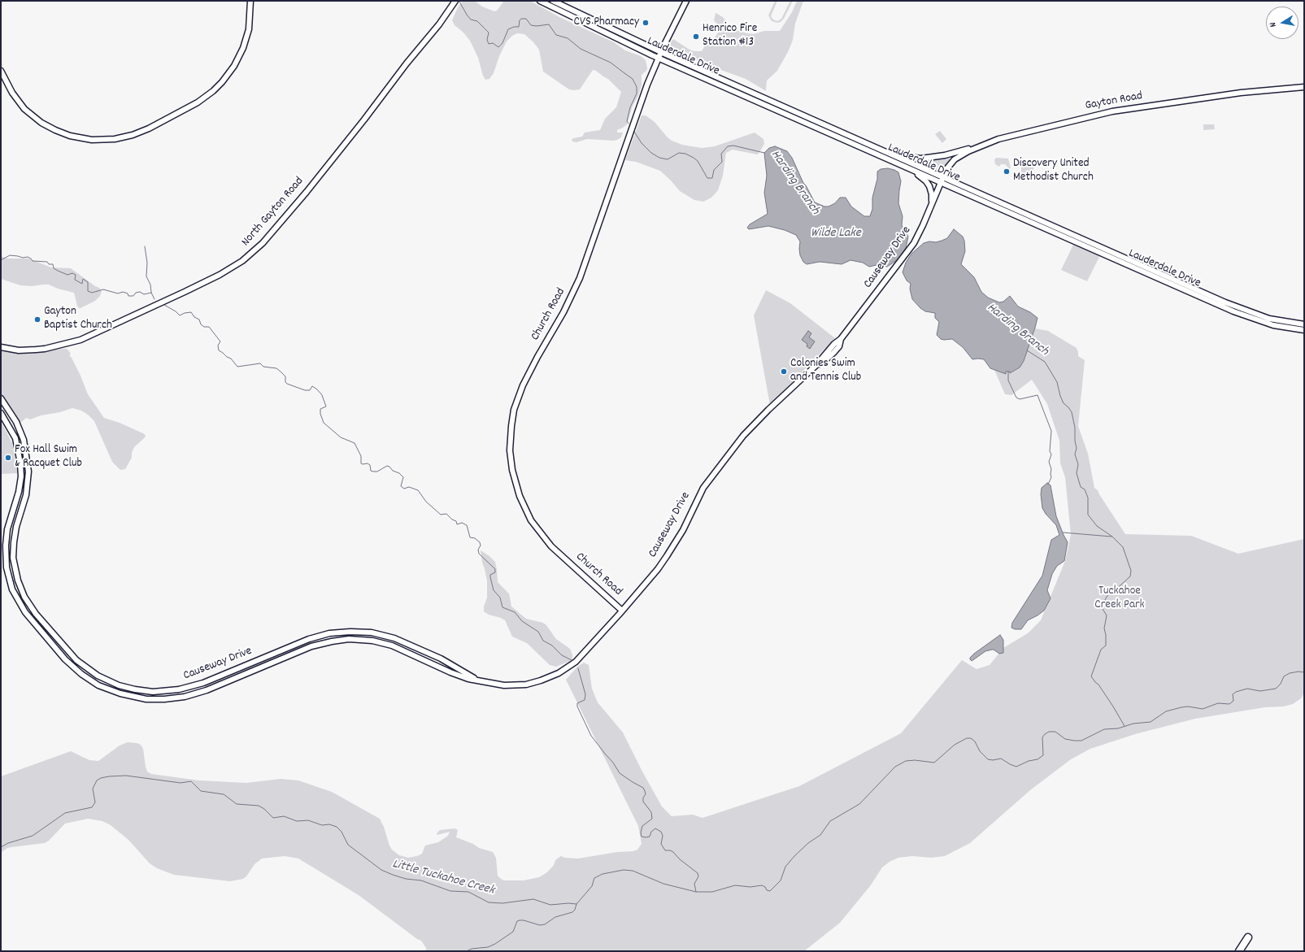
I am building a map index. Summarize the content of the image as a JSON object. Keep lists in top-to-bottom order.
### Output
{
  "streets": {
    "street": [
      "Lauderdale Drive",
      "Gayton Road",
      "North Gayton Road",
      "Causeway Drive",
      "Church Road"
    ]
  },
  "crossings": [
    ["Lauderdale Drive", "Gayton Road"],
    ["Lauderdale Drive", "Causeway Drive"],
    ["Lauderdale Drive", "Church Road"],
    ["Gayton Road", "Causeway Drive"],
    ["Causeway Drive", "Church Road"]
  ],
  "water": ["Harding Branch", "Wilde Lake", "Little Tuckahoe Creek"],
  "parks": ["Tuckahoe Creek Park"],
  "places": [
    "CVS Pharmacy",
    "Henrico Fire Station #13",
    "Discovery United Methodist Church",
    "Gayton Baptist Church",
    "Colonies Swim and Tennis Club",
    "Fox Hall Swim & Racquet Club"
  ],
  "north": "left"
}
